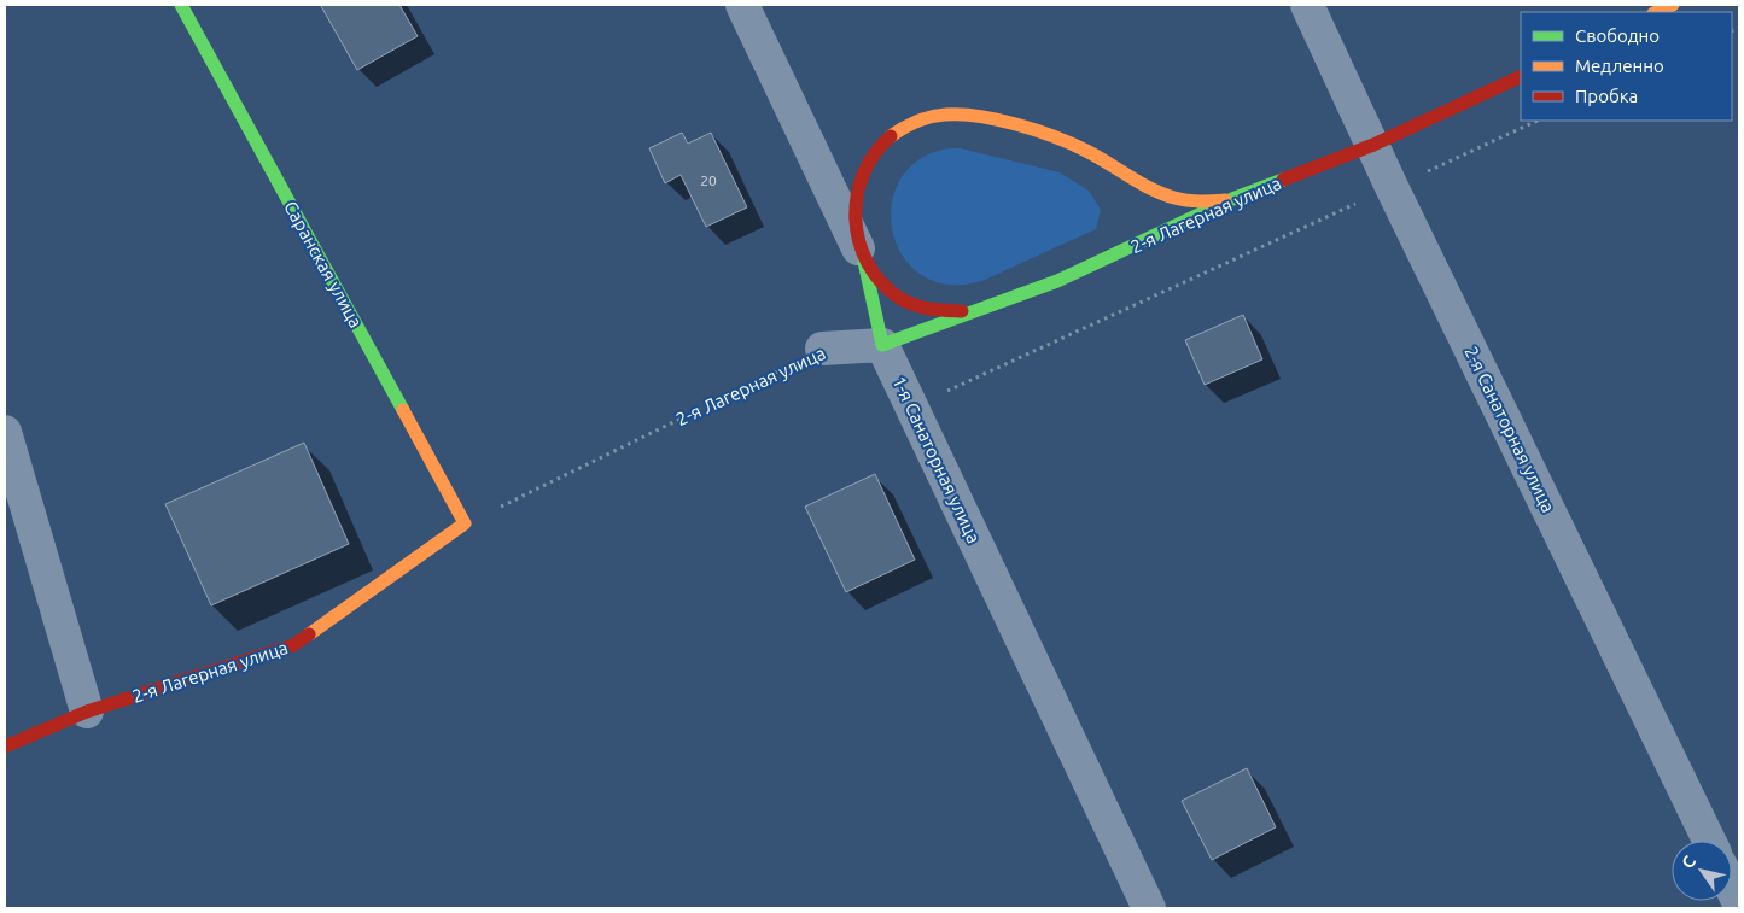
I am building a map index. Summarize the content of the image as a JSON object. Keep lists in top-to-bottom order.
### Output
{
  "streets": {
    "street": [
      "2-я Лагерная улица",
      "Саранская улица",
      "2-я Санаторная улица",
      "1-я Санаторная улица"
    ]
  },
  "crossings": [
    ["2-я Лагерная улица", "Саранская улица"],
    ["2-я Лагерная улица", "2-я Санаторная улица"],
    ["2-я Лагерная улица", "1-я Санаторная улица"]
  ],
  "house_numbers": ["20"],
  "legend": ["Свободно", "Медленно", "Пробка"],
  "north": "top left"
}
